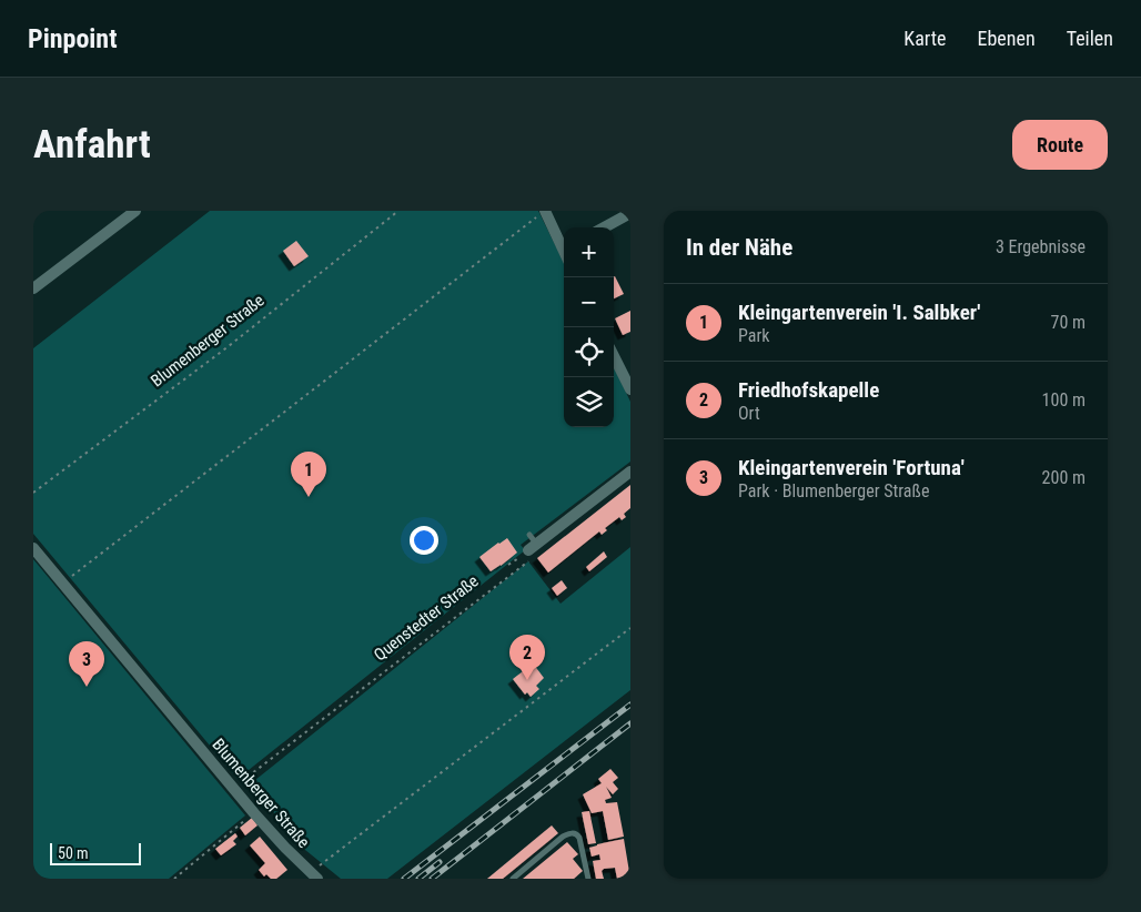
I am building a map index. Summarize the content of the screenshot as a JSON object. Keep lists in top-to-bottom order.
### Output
{
  "streets": {
    "street": ["Blumenberger Straße"],
    "path": ["Quenstedter Straße"]
  },
  "crossings": [
    ["Blumenberger Straße", "Quenstedter Straße"]
  ],
  "scale_bar": "50 m",
  "page": {
    "header": "Pinpoint",
    "nav": ["Karte", "Ebenen", "Teilen"],
    "buttons": "Route",
    "title": "Anfahrt",
    "heading": ["In der Nähe", "3 Ergebnisse"],
    "map_buttons": ["+", "−"],
    "list": [
      {
        "mark": "1",
        "name": "Kleingartenverein 'I. Salbker'",
        "note": "Park",
        "value": "70 m"
      },
      {
        "mark": "2",
        "name": "Friedhofskapelle",
        "note": "Ort",
        "value": "100 m"
      },
      {
        "mark": "3",
        "name": "Kleingartenverein 'Fortuna'",
        "note": "Park · Blumenberger Straße",
        "value": "200 m"
      }
    ],
    "pins": ["1", "2", "3"],
    "scale": "50 m"
  }
}
